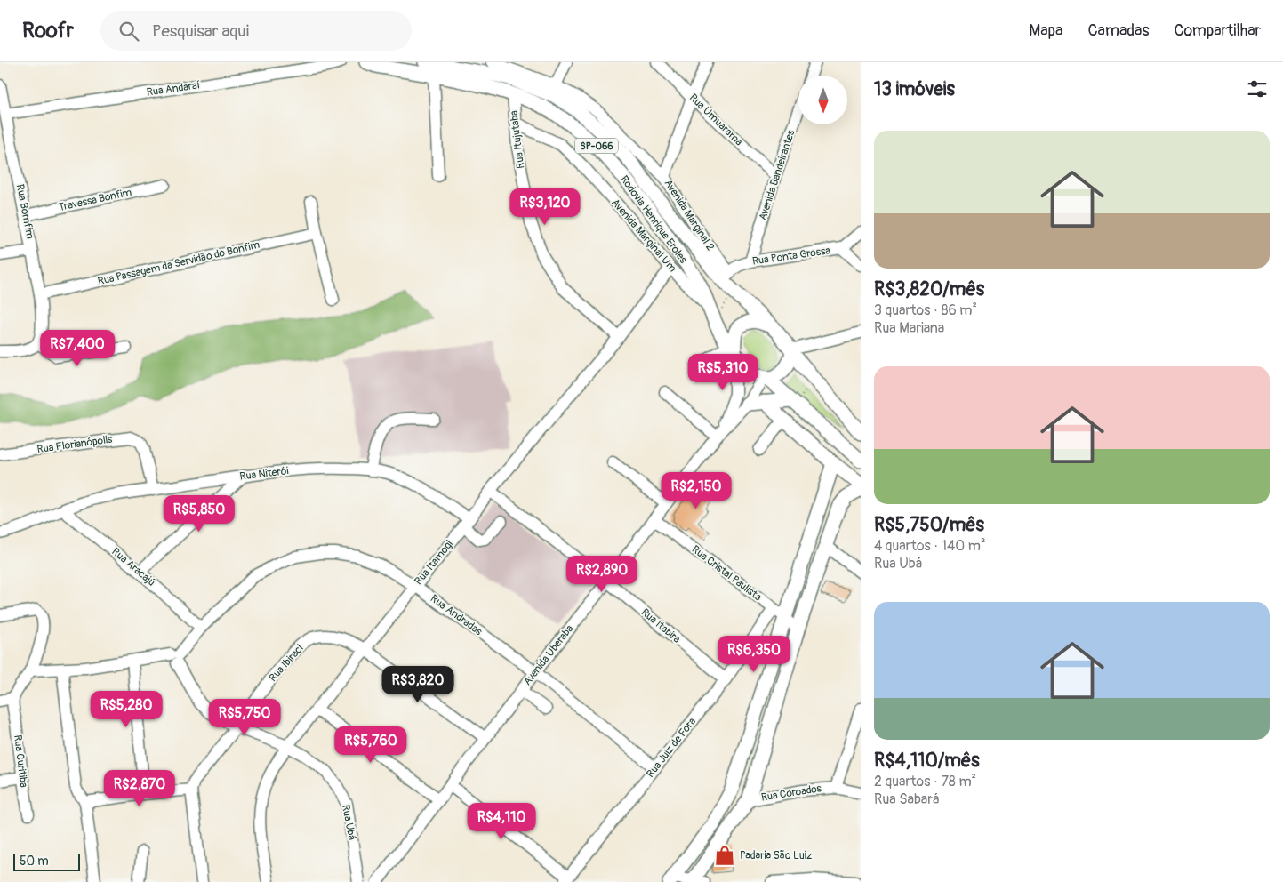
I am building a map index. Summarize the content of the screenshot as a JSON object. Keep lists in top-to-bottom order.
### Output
{
  "streets": {
    "main road": ["SP-066", "Rodovia Henrique Eroles"],
    "street": [
      "Rua Andaraí",
      "Rua Umuarama",
      "Rua Itujutaba",
      "Avenida Bandeirantes",
      "Travessa Bonfim",
      "Rua Bomfim",
      "Avenida Marginal 2",
      "Avenida Marginal Um",
      "Rua Ponta Grossa",
      "Rua Passagem da Servidão do Bonfim",
      "Rua Florianópolis",
      "Rua Niterói",
      "Rua Itamogi",
      "Rua Aracajú",
      "Rua Cristal Paulista",
      "Rua Andradas",
      "Rua Itabira",
      "Avenida Uberaba",
      "Rua Ibiraci",
      "Rua Juiz de Fora",
      "Rua Curitiba",
      "Rua Coroados",
      "Rua Ubá"
    ]
  },
  "crossings": [
    ["Rua Andaraí", "Rua Bomfim"],
    ["Rua Umuarama", "Avenida Bandeirantes"],
    ["Rua Itujutaba", "Rodovia Henrique Eroles"],
    ["Rua Itujutaba", "Avenida Marginal Um"],
    ["Rua Itujutaba", "Rua Itamogi"],
    ["SP-066", "Rodovia Henrique Eroles"],
    ["SP-066", "Avenida Uberaba"],
    ["Avenida Bandeirantes", "Rua Ponta Grossa"],
    ["Travessa Bonfim", "Rua Bomfim"],
    ["Rua Bomfim", "Rua Passagem da Servidão do Bonfim"],
    ["Avenida Marginal 2", "Rodovia Henrique Eroles"],
    ["Avenida Marginal 2", "Rua Ponta Grossa"],
    ["Rodovia Henrique Eroles", "Avenida Marginal Um"],
    ["Rodovia Henrique Eroles", "Rua Ponta Grossa"],
    ["Rodovia Henrique Eroles", "Avenida Uberaba"],
    ["Avenida Marginal Um", "Rua Itamogi"],
    ["Rua Florianópolis", "Rua Niterói"],
    ["Rua Niterói", "Rua Itamogi"],
    ["Rua Niterói", "Rua Aracajú"],
    ["Rua Itamogi", "Rua Andradas"],
    ["Rua Itamogi", "Rua Itabira"],
    ["Rua Itamogi", "Rua Ibiraci"],
    ["Rua Itamogi", "Rua Ubá"],
    ["Rua Aracajú", "Rua Andradas"],
    ["Rua Cristal Paulista", "Avenida Uberaba"],
    ["Rua Cristal Paulista", "Rua Juiz de Fora"],
    ["Rua Andradas", "Avenida Uberaba"],
    ["Rua Andradas", "Rua Juiz de Fora"],
    ["Rua Andradas", "Rua Ubá"],
    ["Rua Itabira", "Avenida Uberaba"],
    ["Rua Itabira", "Rua Juiz de Fora"],
    ["Avenida Uberaba", "Rua Ibiraci"],
    ["Rua Ibiraci", "Rua Ubá"]
  ],
  "places": {
    "shop": ["Padaria São Luiz"]
  },
  "scale_bar": "50 m",
  "north": "bottom",
  "page": {
    "header": "Roofr",
    "search": "Pesquisar aqui",
    "nav": ["Mapa", "Camadas", "Compartilhar"],
    "heading": "13 imóveis",
    "list": [
      {
        "name": "R$3,820/mês",
        "note": "3 quartos · 86 m² · Rua Mariana"
      },
      {
        "name": "R$5,750/mês",
        "note": "4 quartos · 140 m² · Rua Ubá"
      },
      {
        "name": "R$4,110/mês",
        "note": "2 quartos · 78 m² · Rua Sabará"
      }
    ],
    "price": [
      "R$3,120",
      "R$7,400",
      "R$5,310",
      "R$2,150",
      "R$5,850",
      "R$2,890",
      "R$6,350",
      "R$3,820",
      "R$5,280",
      "R$5,750",
      "R$5,760",
      "R$2,870",
      "R$4,110"
    ],
    "scale": "50 m"
  }
}
